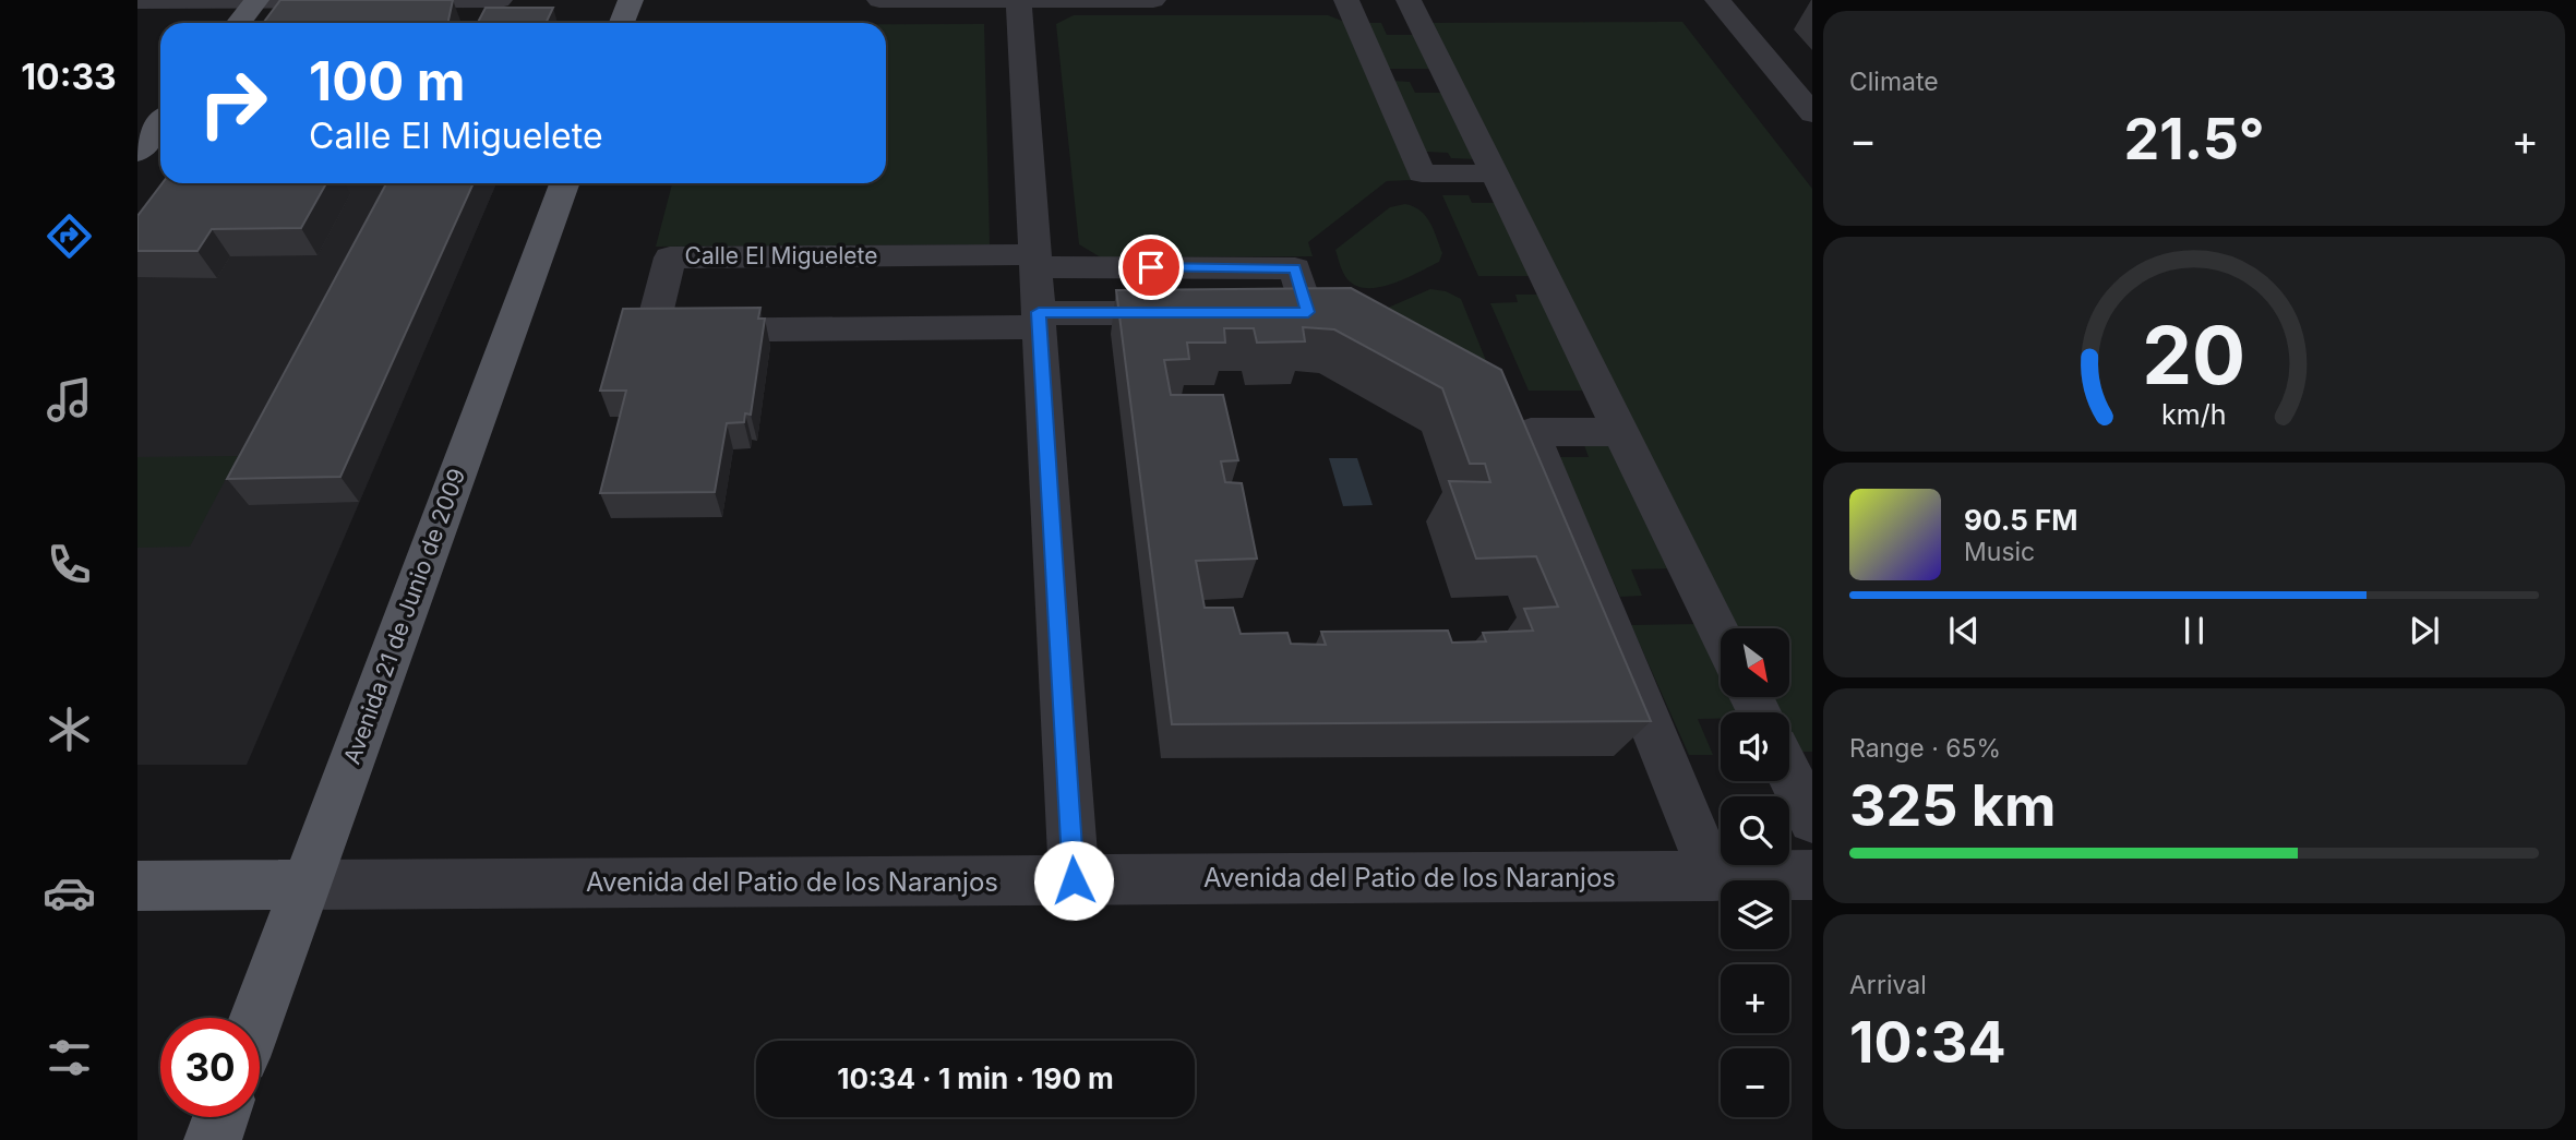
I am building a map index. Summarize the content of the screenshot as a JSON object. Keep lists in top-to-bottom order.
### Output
{
  "streets": {
    "main road": ["Avenida 21 de Junio de 2009", "Avenida del Patio de los Naranjos"],
    "street": ["Calle El Miguelete"]
  },
  "crossings": [
    ["Avenida 21 de Junio de 2009", "Avenida del Patio de los Naranjos"]
  ],
  "north": "bottom right",
  "page": {
    "tabs": "10:33",
    "tile": [
      "Climate",
      ["Range · 65%", "325 km"],
      ["Arrival", "10:34"]
    ],
    "turn": ["100 m", "Calle El Miguelete"],
    "heat": ["−", "21.5°", "+"],
    "song": ["90.5 FM", "Music"],
    "map_buttons": ["+", "−"],
    "limit": "30",
    "trip": "10:34 · 1 min · 190 m",
    "gauge": ["20", "km/h"]
  }
}
